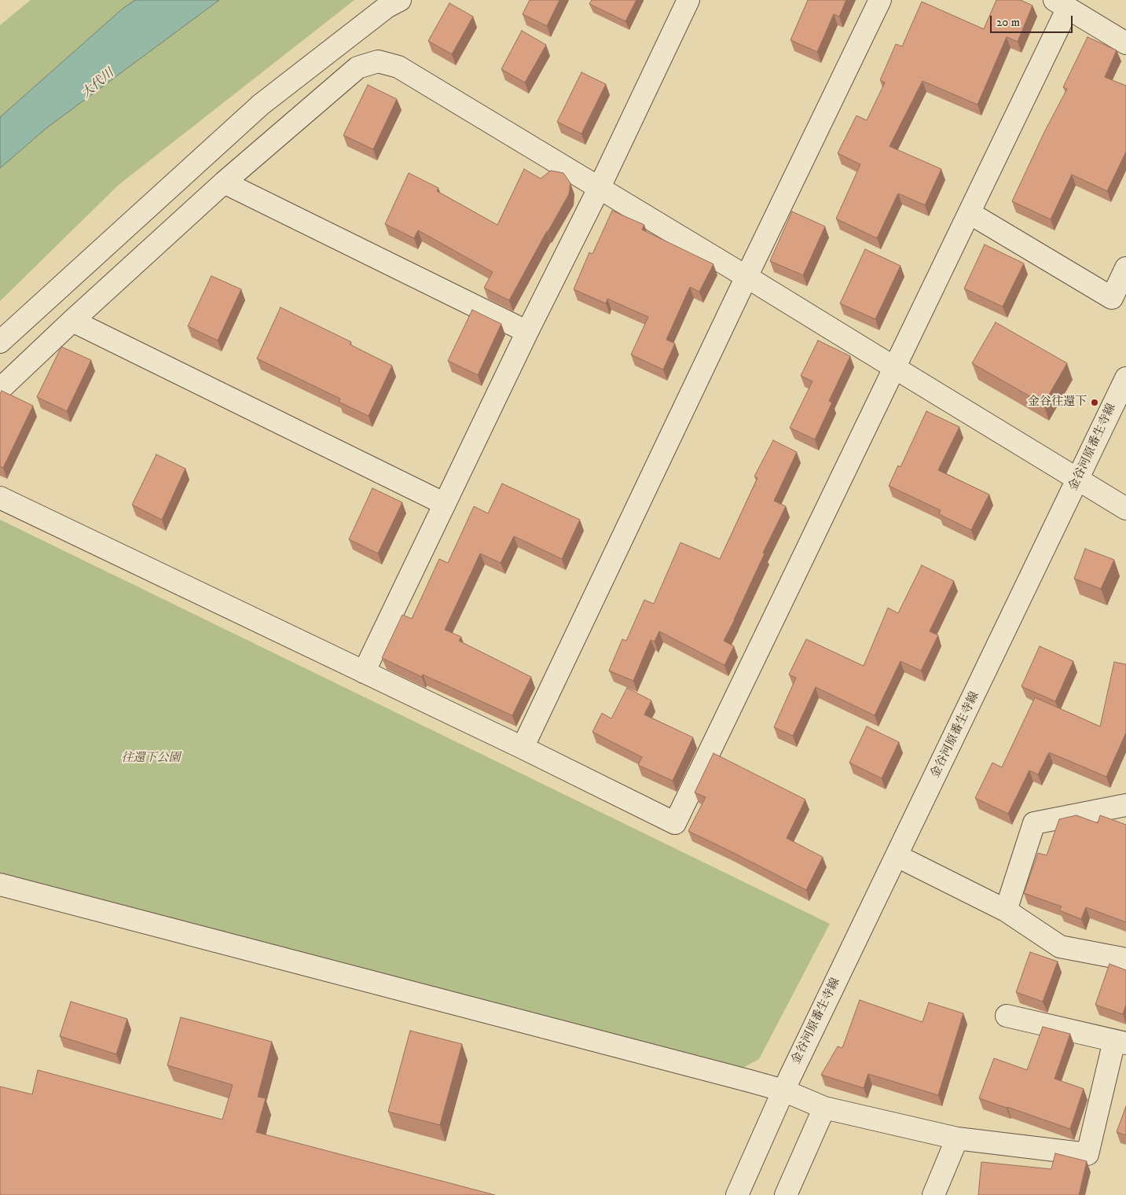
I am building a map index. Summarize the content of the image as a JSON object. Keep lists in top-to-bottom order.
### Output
{
  "streets": {
    "street": ["金谷河原番生寺線"]
  },
  "water": ["大代川"],
  "parks": ["往還下公園"],
  "places": ["金谷往還下"],
  "scale_bar": "20 m"
}
